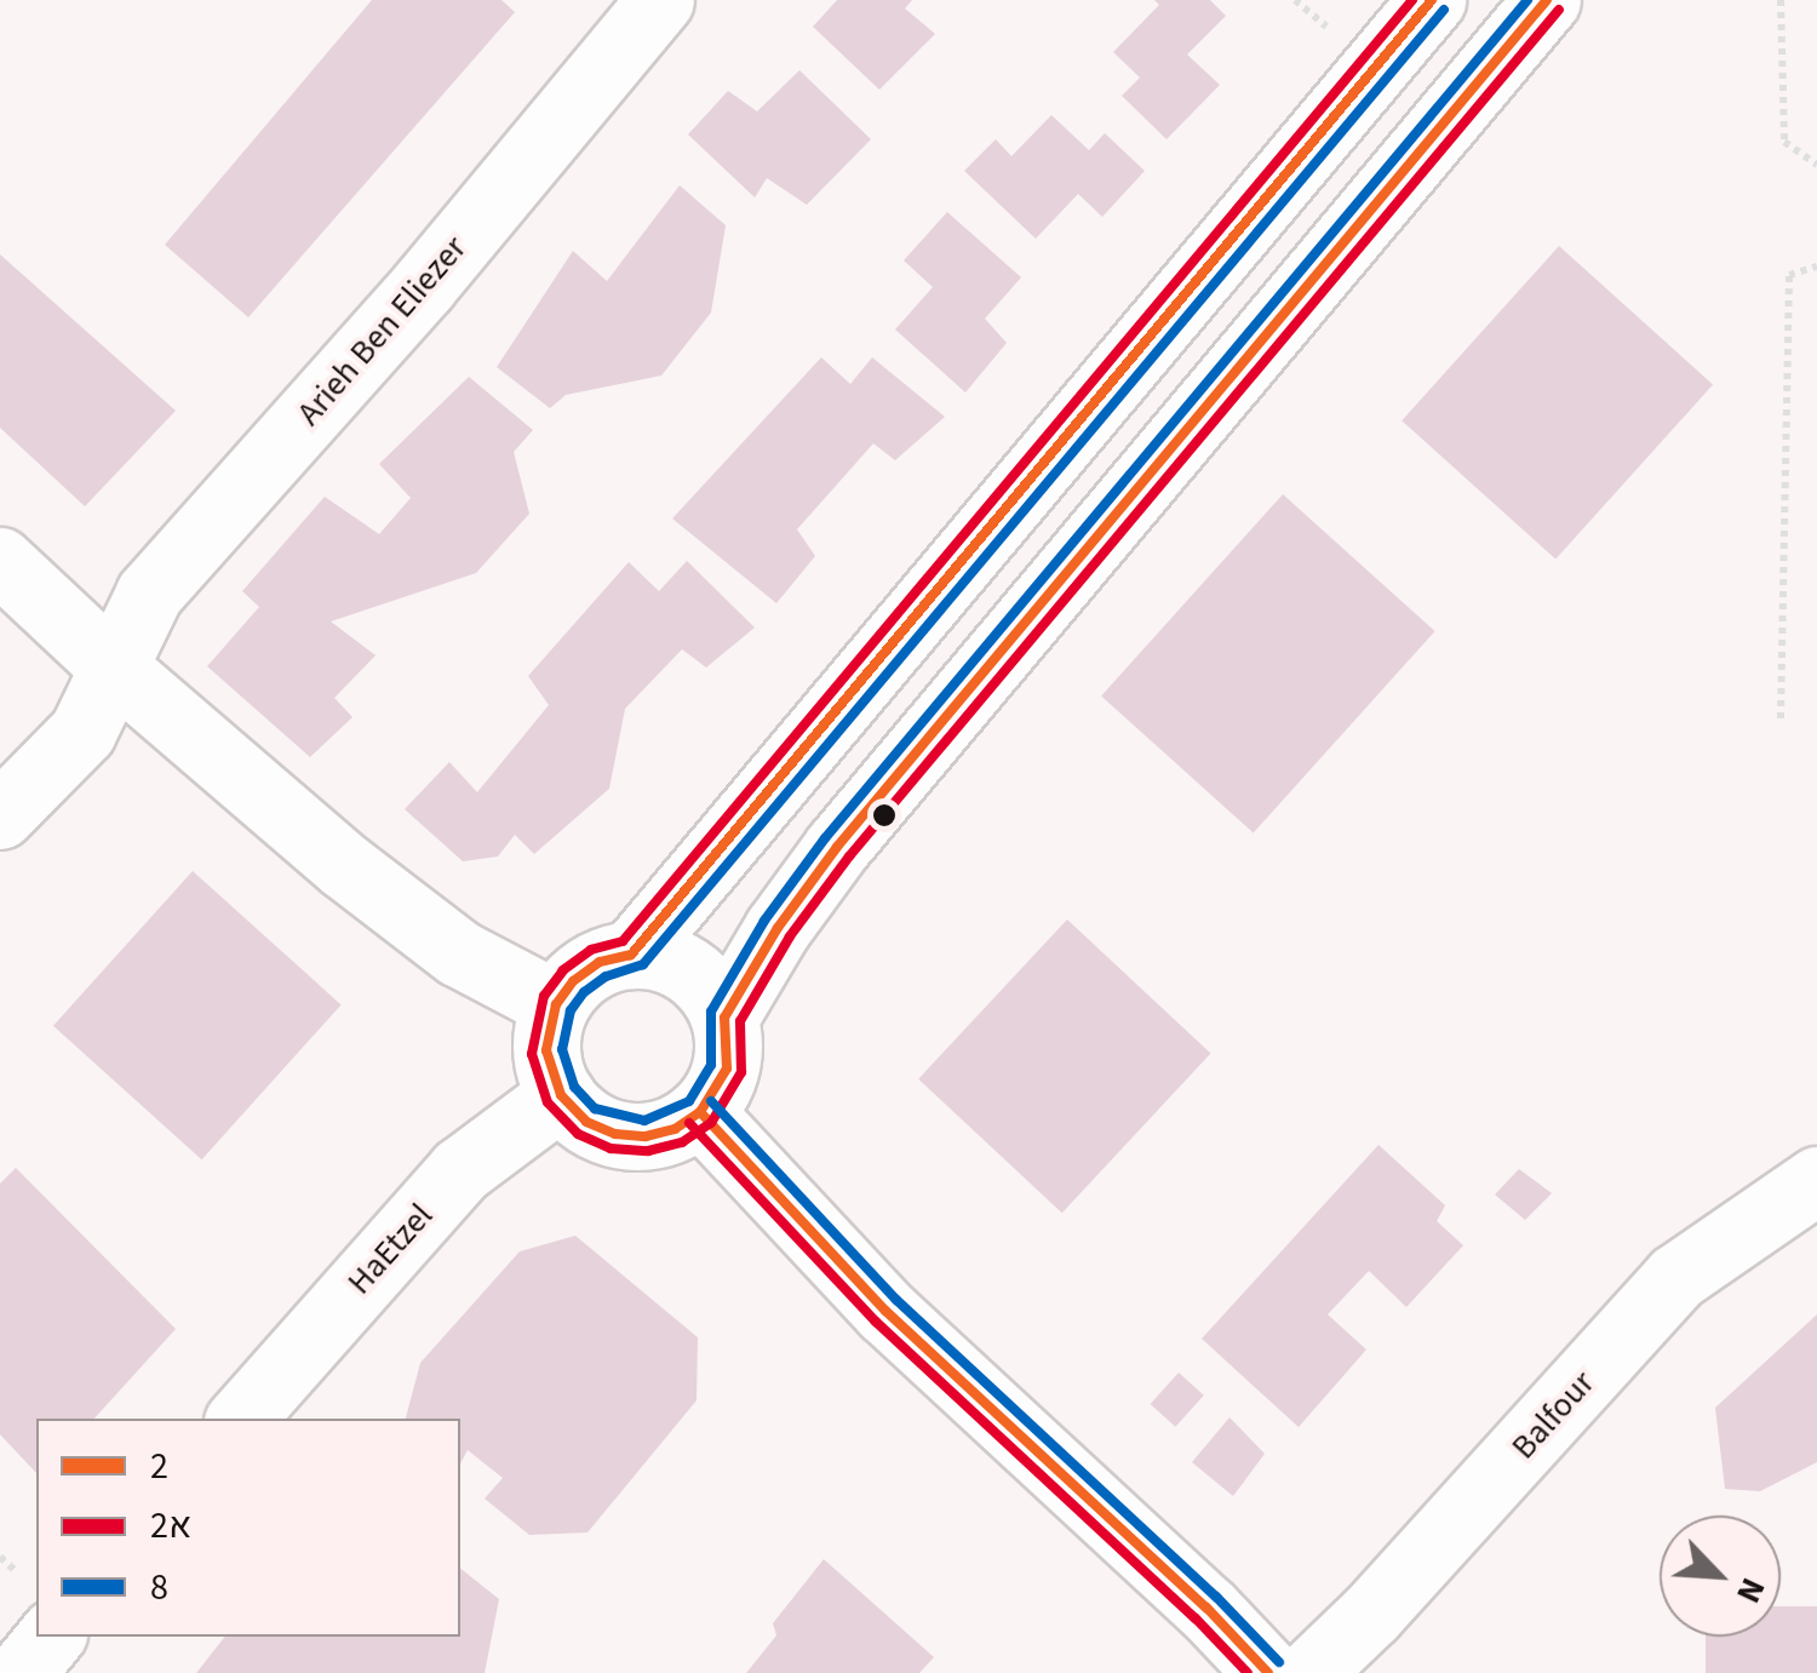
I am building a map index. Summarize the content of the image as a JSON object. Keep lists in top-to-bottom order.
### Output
{
  "streets": {
    "street": ["Arieh Ben Eliezer", "HaEtzel", "Balfour"]
  },
  "lines": ["transit line 2", "transit line 2א", "transit line 8"],
  "legend": ["2", "2א", "8"],
  "north": "bottom right"
}
